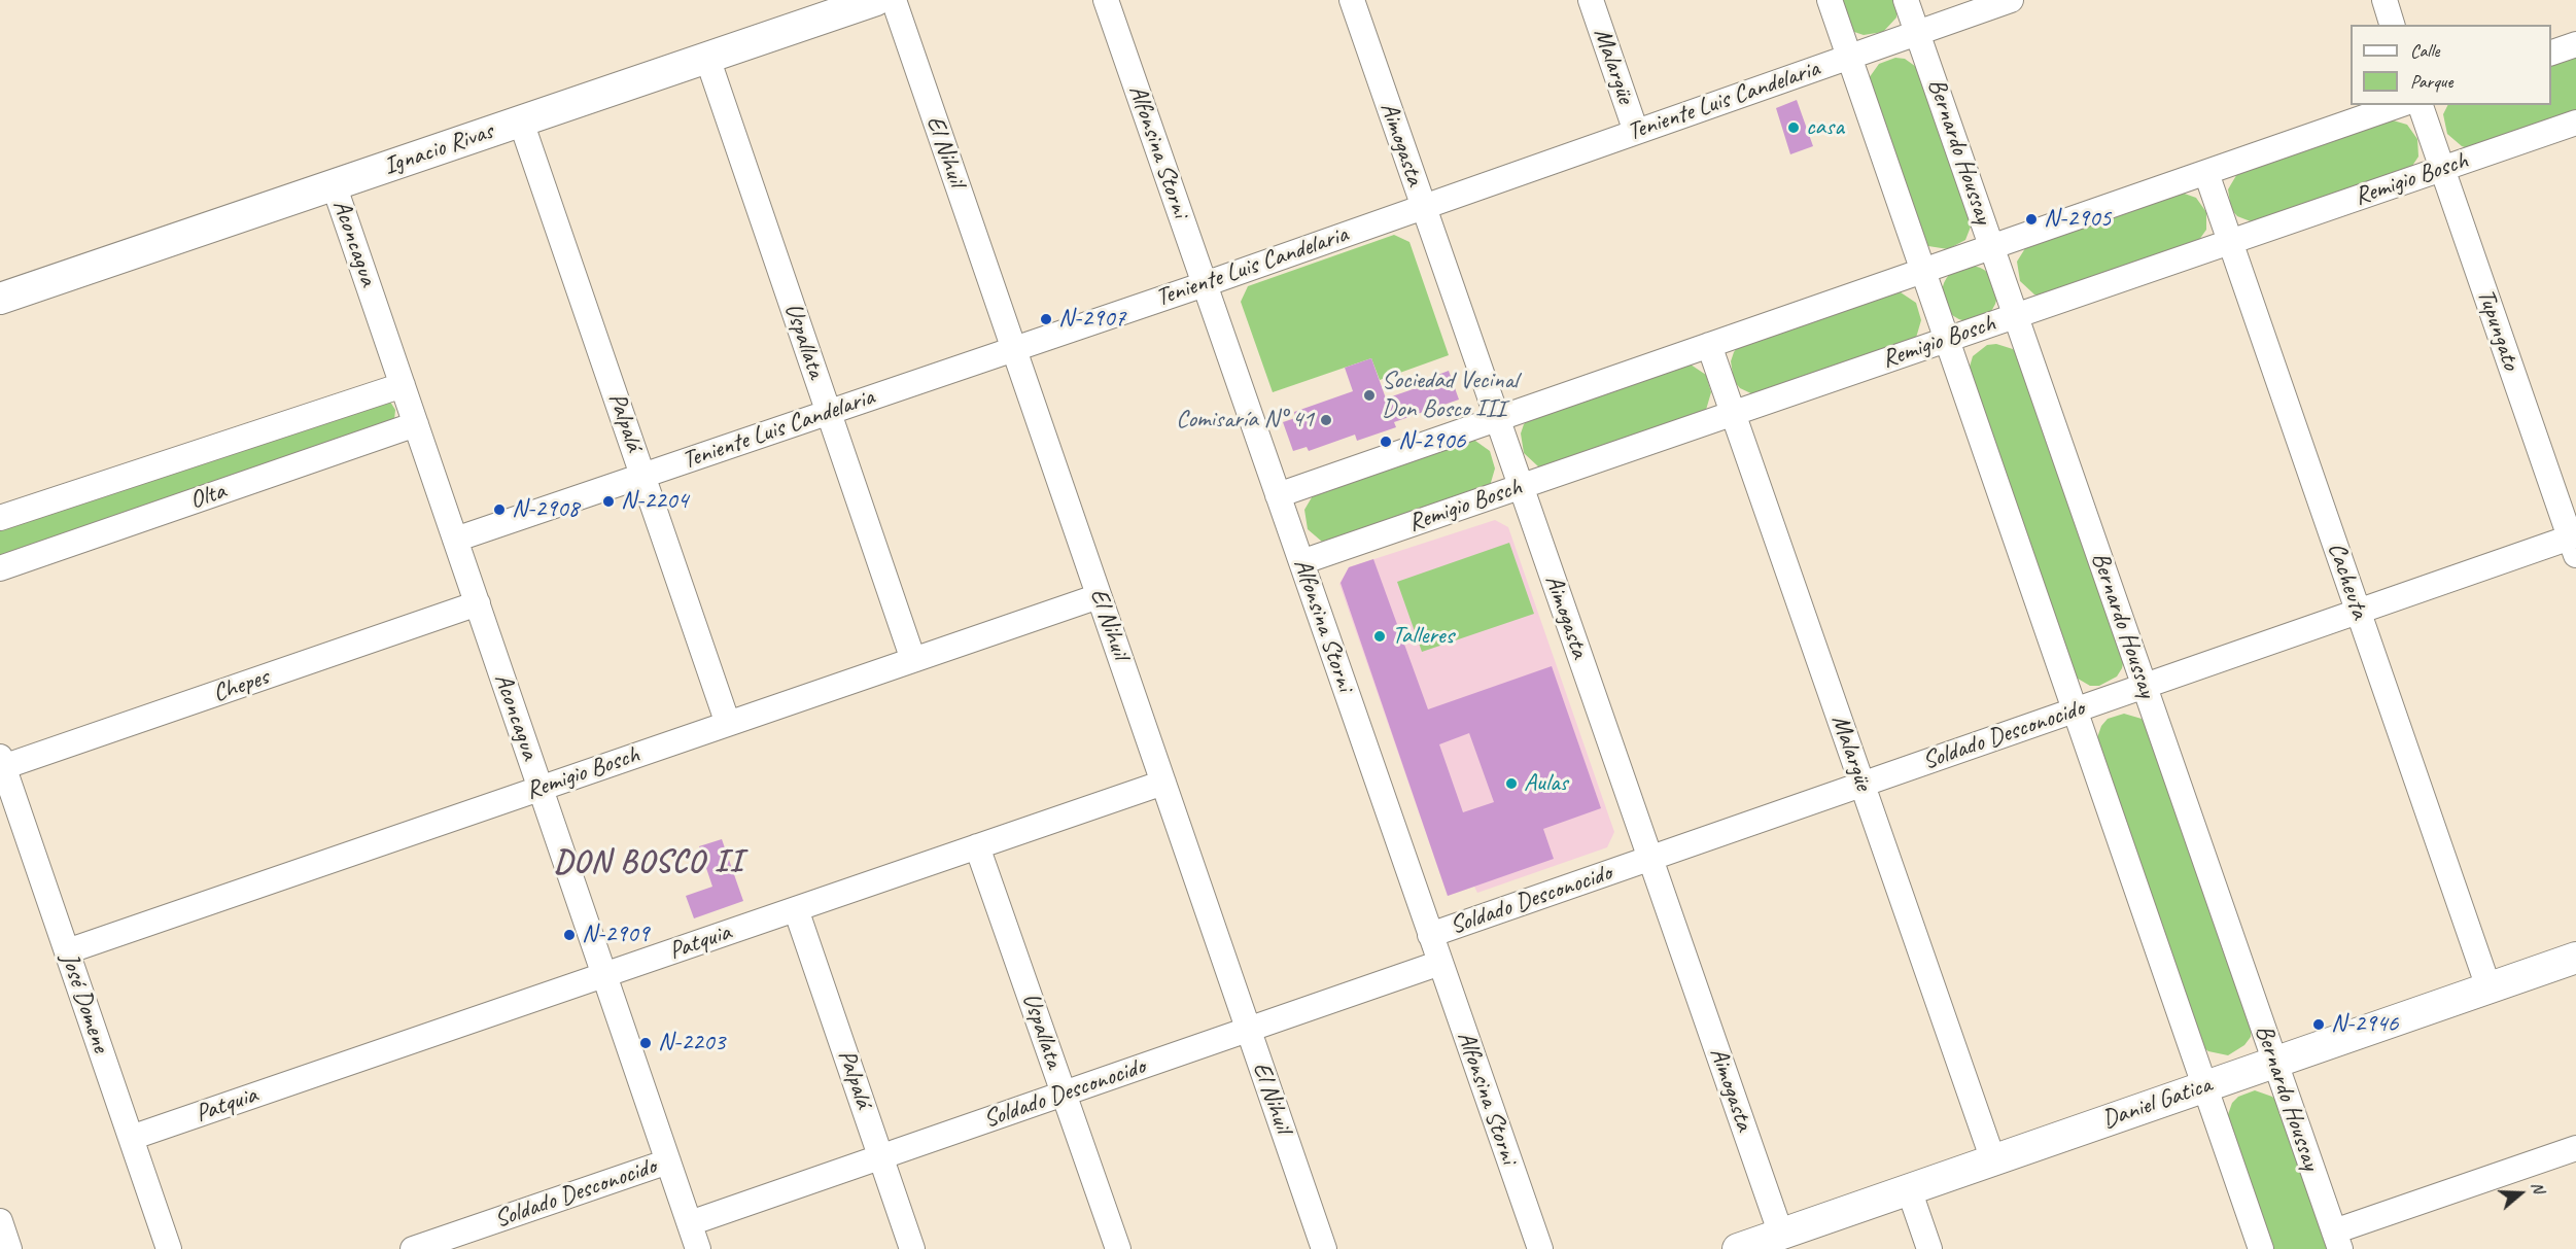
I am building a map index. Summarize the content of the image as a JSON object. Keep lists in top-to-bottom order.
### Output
{
  "streets": {
    "main road": ["Ignacio Rivas", "Daniel Gatica"],
    "street": [
      "Malargüe",
      "Teniente Luis Candelaria",
      "Aimogasta",
      "El Nihuil",
      "Alfonsina Storni",
      "Bernardo Houssay",
      "Remigio Bosch",
      "Aconcagua",
      "Tupungato",
      "Uspallata",
      "Palpalá",
      "Olta",
      "Cacheuta",
      "Chepes",
      "Soldado Desconocido",
      "Patquia",
      "José Domene"
    ]
  },
  "crossings": [
    ["Malargüe", "Teniente Luis Candelaria"],
    ["Malargüe", "Remigio Bosch"],
    ["Malargüe", "Soldado Desconocido"],
    ["Malargüe", "Daniel Gatica"],
    ["Teniente Luis Candelaria", "Aimogasta"],
    ["Teniente Luis Candelaria", "El Nihuil"],
    ["Teniente Luis Candelaria", "Alfonsina Storni"],
    ["Teniente Luis Candelaria", "Bernardo Houssay"],
    ["Teniente Luis Candelaria", "Aconcagua"],
    ["Teniente Luis Candelaria", "Uspallata"],
    ["Teniente Luis Candelaria", "Palpalá"],
    ["Aimogasta", "Remigio Bosch"],
    ["Aimogasta", "Soldado Desconocido"],
    ["Aimogasta", "Daniel Gatica"],
    ["Ignacio Rivas", "Aconcagua"],
    ["Ignacio Rivas", "Uspallata"],
    ["Ignacio Rivas", "Palpalá"],
    ["El Nihuil", "Remigio Bosch"],
    ["El Nihuil", "Soldado Desconocido"],
    ["El Nihuil", "Patquia"],
    ["Alfonsina Storni", "Remigio Bosch"],
    ["Alfonsina Storni", "Soldado Desconocido"],
    ["Bernardo Houssay", "Remigio Bosch"],
    ["Bernardo Houssay", "Soldado Desconocido"],
    ["Bernardo Houssay", "Daniel Gatica"],
    ["Remigio Bosch", "Aconcagua"],
    ["Remigio Bosch", "Tupungato"],
    ["Remigio Bosch", "Uspallata"],
    ["Remigio Bosch", "Palpalá"],
    ["Remigio Bosch", "Cacheuta"],
    ["Remigio Bosch", "José Domene"],
    ["Aconcagua", "Olta"],
    ["Aconcagua", "Chepes"],
    ["Aconcagua", "Soldado Desconocido"],
    ["Aconcagua", "Patquia"],
    ["Tupungato", "Soldado Desconocido"],
    ["Uspallata", "Soldado Desconocido"],
    ["Uspallata", "Patquia"],
    ["Palpalá", "Soldado Desconocido"],
    ["Palpalá", "Patquia"],
    ["Cacheuta", "Soldado Desconocido"],
    ["Cacheuta", "Daniel Gatica"],
    ["Chepes", "José Domene"],
    ["Patquia", "José Domene"]
  ],
  "districts": ["DON BOSCO II"],
  "places": [
    "casa",
    "N-2905",
    "N-2907",
    "Sociedad Vecinal Don Bosco III",
    "Comisaría N° 41",
    "N-2906",
    "N-2204",
    "N-2908",
    "Talleres",
    "Aulas",
    "N-2909",
    "N-2946",
    "N-2203"
  ],
  "legend": ["Calle", "Parque"],
  "north": "right"
}
